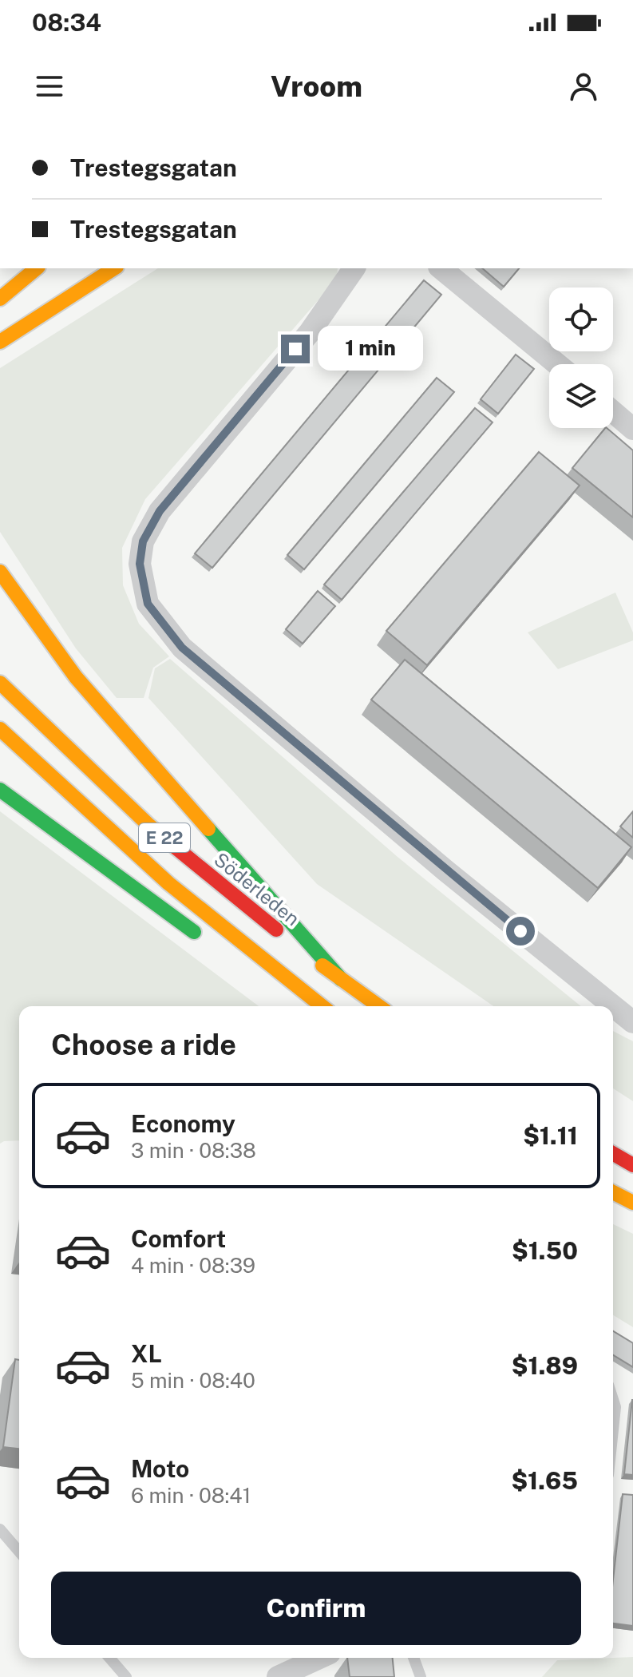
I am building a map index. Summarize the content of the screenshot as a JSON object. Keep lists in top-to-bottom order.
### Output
{
  "streets": {
    "main road": ["E 22", "Söderleden"]
  },
  "page": {
    "status": "08:34",
    "header": "Vroom",
    "banner": ["Trestegsgatan", "Trestegsgatan"],
    "bubble": "1 min",
    "heading": "Choose a ride",
    "list": [
      {
        "name": "Economy",
        "note": "3 min · 08:38",
        "value": "$1.11"
      },
      {
        "name": "Comfort",
        "note": "4 min · 08:39",
        "value": "$1.50"
      },
      {
        "name": "XL",
        "note": "5 min · 08:40",
        "value": "$1.89"
      },
      {
        "name": "Moto",
        "note": "6 min · 08:41",
        "value": "$1.65"
      }
    ],
    "buttons": "Confirm"
  }
}
